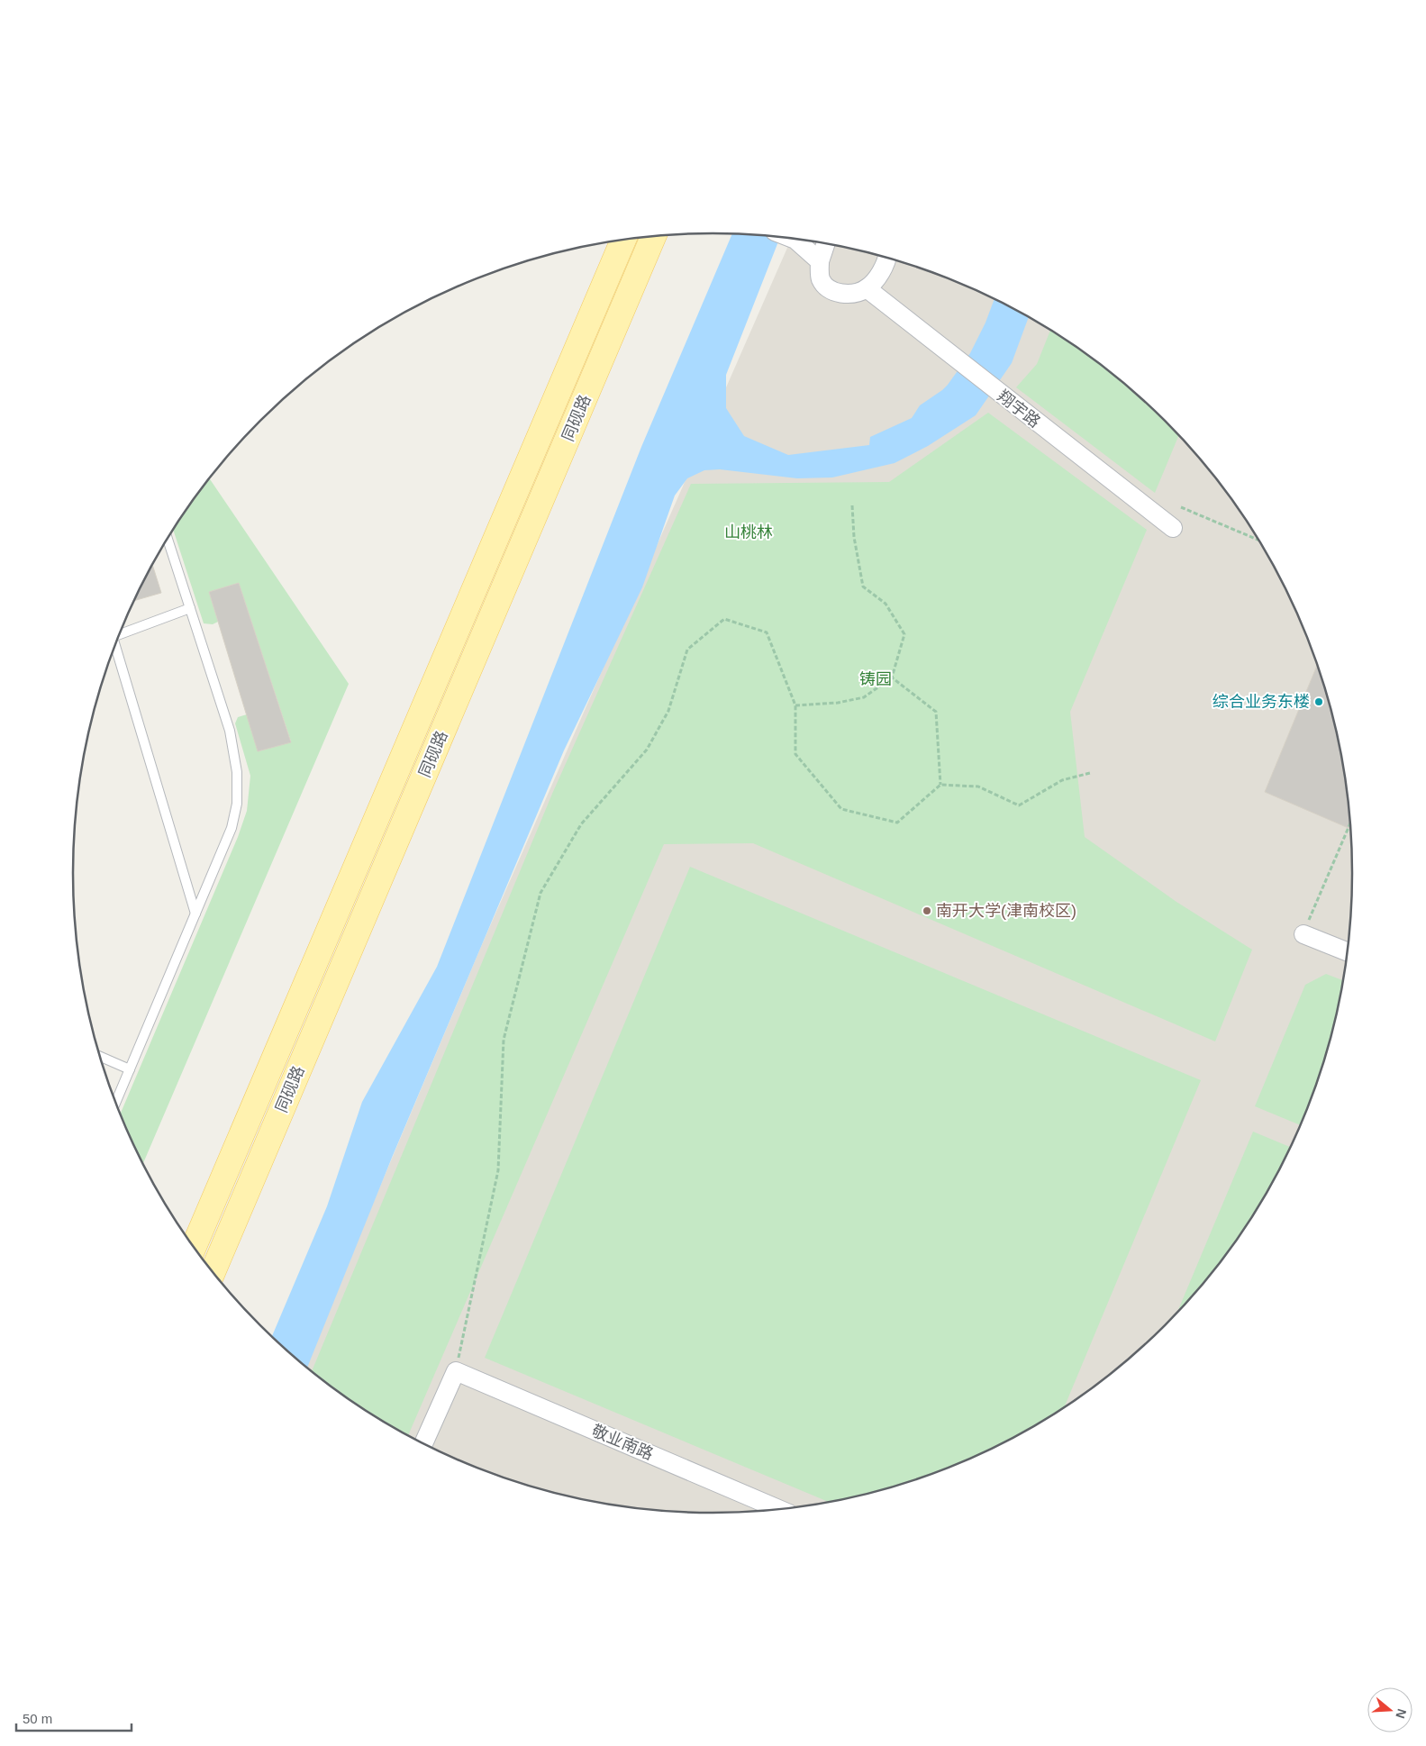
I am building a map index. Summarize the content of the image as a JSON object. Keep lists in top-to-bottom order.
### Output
{
  "streets": {
    "main road": ["同砚路"],
    "street": ["翔宇路", "敬业南路"]
  },
  "parks": ["山桃林", "铸园"],
  "places": ["综合业务东楼", "南开大学(津南校区)"],
  "scale_bar": "50 m",
  "north": "right"
}
